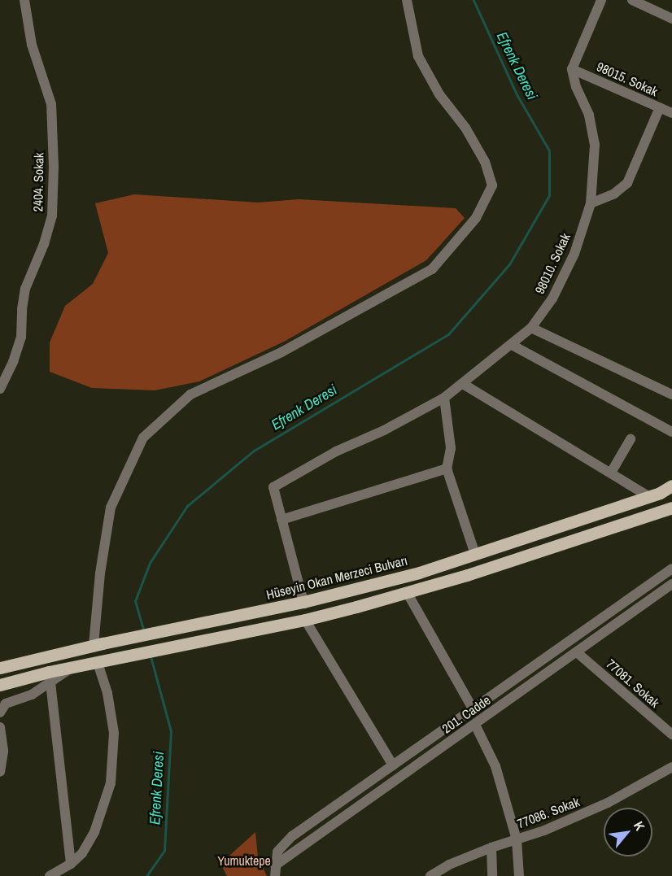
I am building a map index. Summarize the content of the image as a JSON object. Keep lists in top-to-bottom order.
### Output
{
  "streets": {
    "main road": ["Hüseyin Okan Merzeci Bulvarı"],
    "street": [
      "98015. Sokak",
      "2404. Sokak",
      "98010. Sokak",
      "77081. Sokak",
      "201. Cadde",
      "77086. Sokak"
    ]
  },
  "crossings": [
    ["98015. Sokak", "98010. Sokak"],
    ["77081. Sokak", "201. Cadde"]
  ],
  "water": ["Efrenk Deresi"],
  "parks": ["Yumuktepe"],
  "north": "top right"
}
